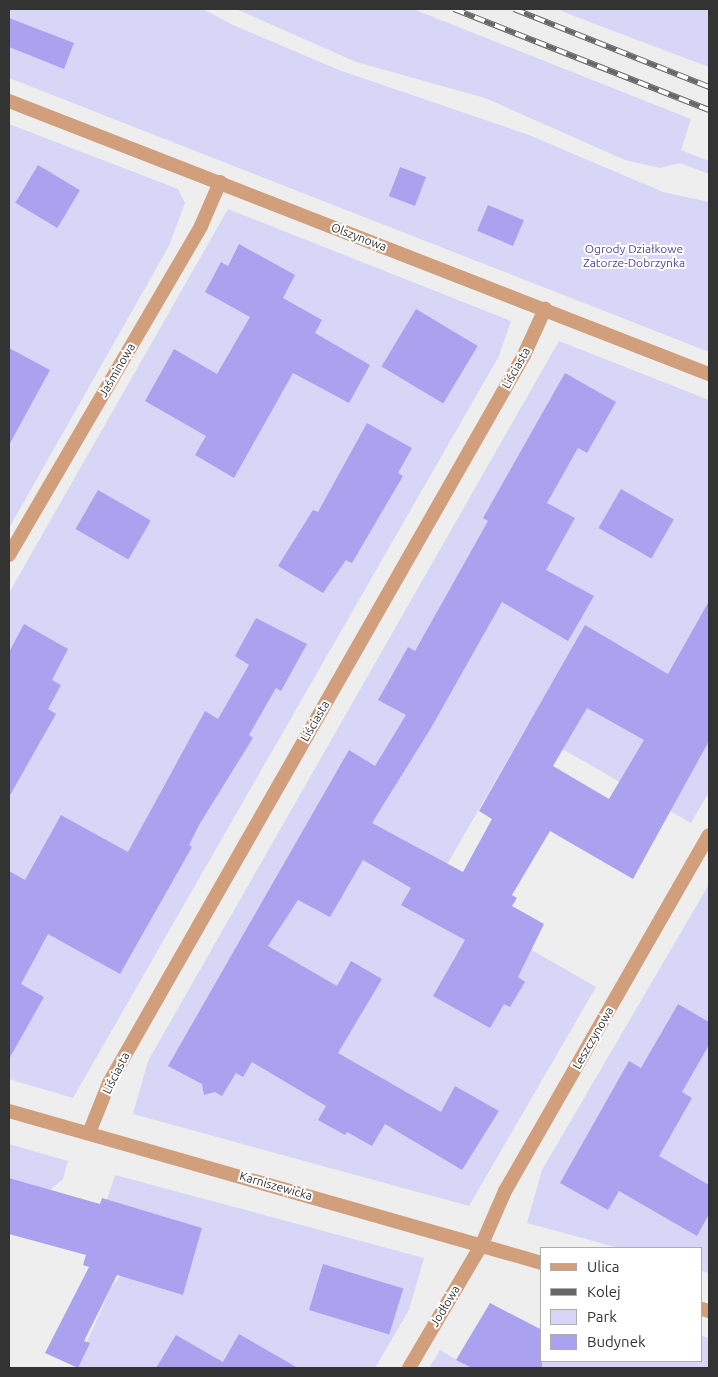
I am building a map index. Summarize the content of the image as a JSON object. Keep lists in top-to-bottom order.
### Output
{
  "streets": {
    "street": [
      "Olszynowa",
      "Liściasta",
      "Jaśminowa",
      "Leszczynowa",
      "Karniszewicka",
      "Jodłowa"
    ]
  },
  "crossings": [
    ["Olszynowa", "Liściasta"],
    ["Olszynowa", "Jaśminowa"],
    ["Liściasta", "Karniszewicka"],
    ["Leszczynowa", "Karniszewicka"],
    ["Leszczynowa", "Jodłowa"],
    ["Karniszewicka", "Jodłowa"]
  ],
  "parks": ["Ogrody Działkowe Zatorze-Dobrzynka"],
  "legend": [
    "Ulica",
    "Kolej",
    "Park",
    "Budynek"
  ]
}
